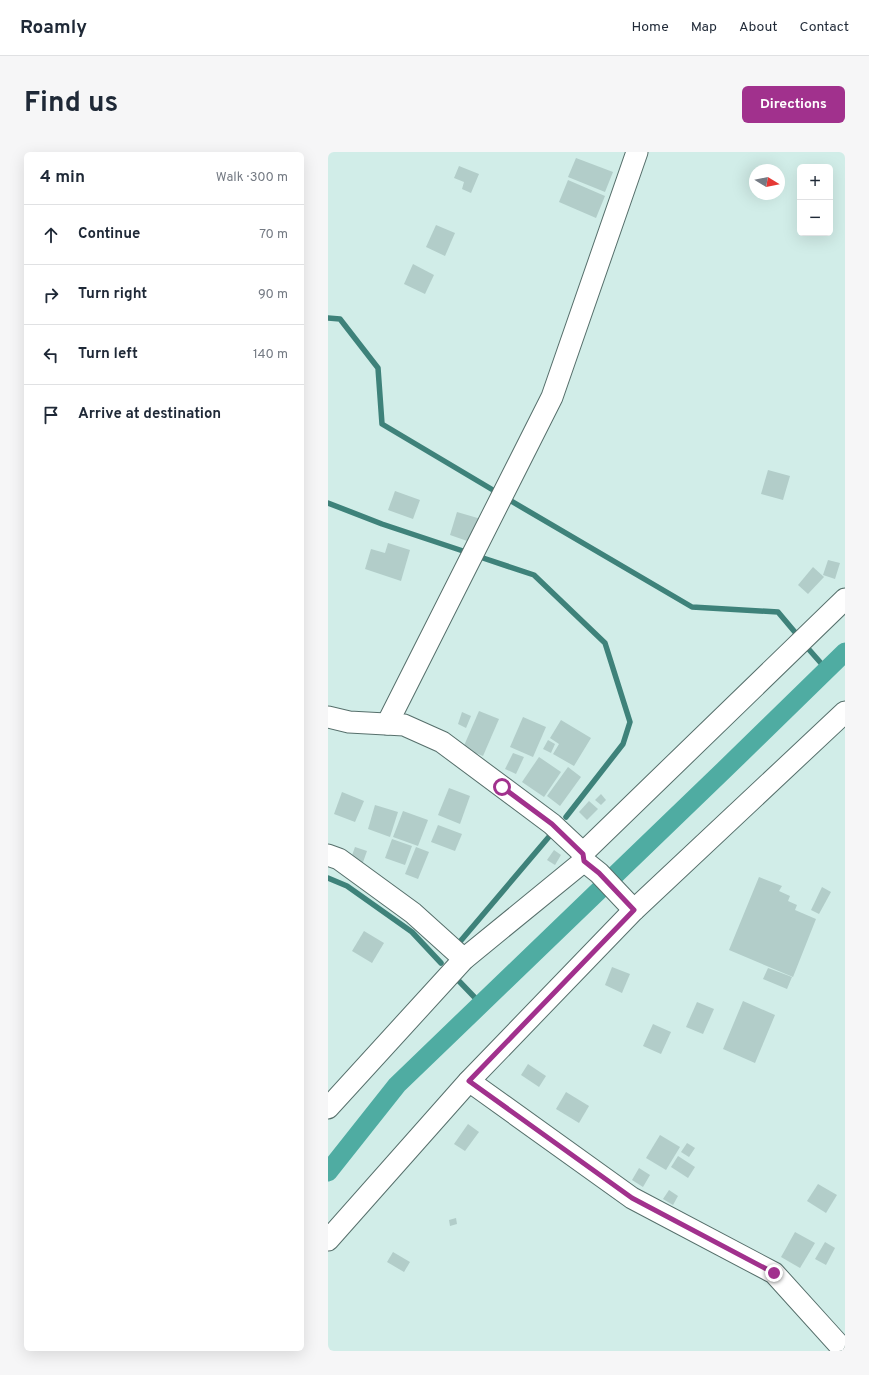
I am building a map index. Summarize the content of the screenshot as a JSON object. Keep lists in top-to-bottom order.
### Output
{
  "north": "right",
  "page": {
    "header": "Roamly",
    "nav": [
      "Home",
      "Map",
      "About",
      "Contact"
    ],
    "title": "Find us",
    "buttons": "Directions",
    "heading": ["4 min", "Walk · 300 m"],
    "map_buttons": ["+", "−"],
    "list": [
      ["Continue", "70 m"],
      ["Turn right", "90 m"],
      ["Turn left", "140 m"],
      "Arrive at destination"
    ]
  }
}
